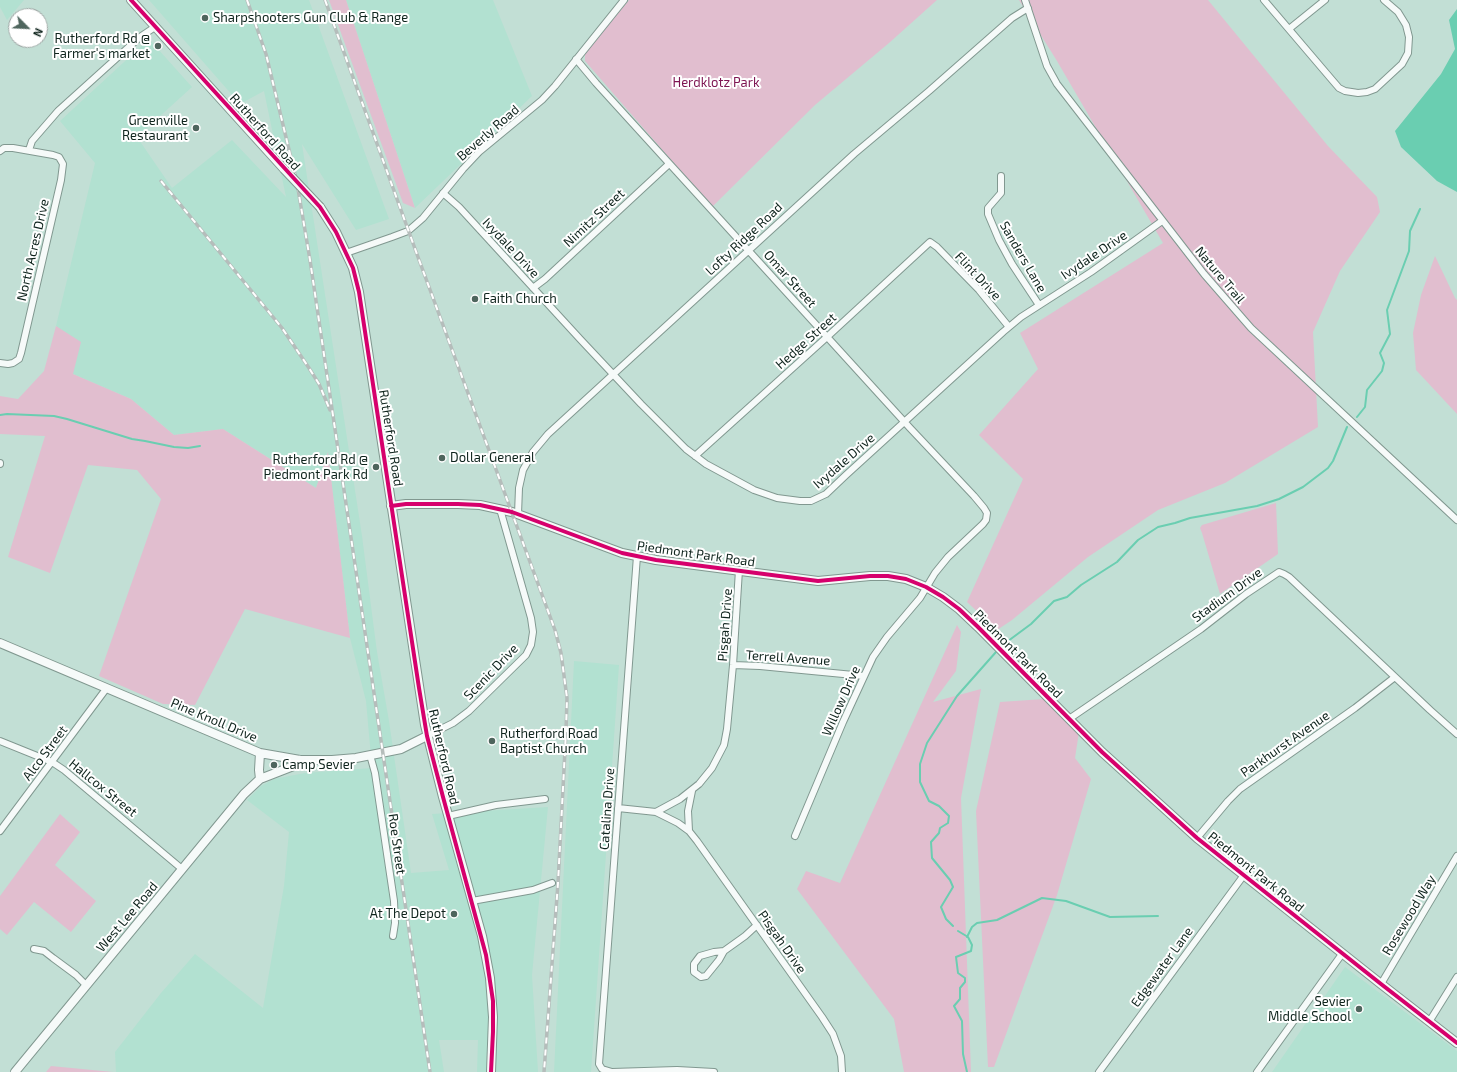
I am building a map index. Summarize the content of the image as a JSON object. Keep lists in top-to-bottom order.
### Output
{
  "streets": {
    "street": [
      "Rutherford Road",
      "Beverly Road",
      "Nimitz Street",
      "Lofty Ridge Road",
      "Ivydale Drive",
      "North Acres Drive",
      "Sanders Lane",
      "Nature Trail",
      "Flint Drive",
      "Omar Street",
      "Hedge Street",
      "Piedmont Park Road",
      "Stadium Drive",
      "Pisgah Drive",
      "Terrell Avenue",
      "Scenic Drive",
      "Willow Drive",
      "Pine Knoll Drive",
      "Parkhurst Avenue",
      "Alco Street",
      "Hallcox Street",
      "Catalina Drive",
      "Roe Street",
      "Rosewood Way",
      "West Lee Road",
      "Edgewater Lane"
    ]
  },
  "crossings": [
    ["Rutherford Road", "Beverly Road"],
    ["Rutherford Road", "Piedmont Park Road"],
    ["Rutherford Road", "Scenic Drive"],
    ["Rutherford Road", "Pine Knoll Drive"],
    ["Beverly Road", "Ivydale Drive"],
    ["Beverly Road", "Omar Street"],
    ["Nimitz Street", "Ivydale Drive"],
    ["Nimitz Street", "Omar Street"],
    ["Lofty Ridge Road", "Ivydale Drive"],
    ["Lofty Ridge Road", "Nature Trail"],
    ["Lofty Ridge Road", "Omar Street"],
    ["Lofty Ridge Road", "Piedmont Park Road"],
    ["Ivydale Drive", "Sanders Lane"],
    ["Ivydale Drive", "Nature Trail"],
    ["Ivydale Drive", "Flint Drive"],
    ["Ivydale Drive", "Omar Street"],
    ["Ivydale Drive", "Hedge Street"],
    ["Flint Drive", "Hedge Street"],
    ["Omar Street", "Hedge Street"],
    ["Omar Street", "Willow Drive"],
    ["Piedmont Park Road", "Stadium Drive"],
    ["Piedmont Park Road", "Pisgah Drive"],
    ["Piedmont Park Road", "Scenic Drive"],
    ["Piedmont Park Road", "Willow Drive"],
    ["Piedmont Park Road", "Parkhurst Avenue"],
    ["Piedmont Park Road", "Catalina Drive"],
    ["Piedmont Park Road", "Rosewood Way"],
    ["Piedmont Park Road", "Edgewater Lane"],
    ["Stadium Drive", "Parkhurst Avenue"],
    ["Pisgah Drive", "Terrell Avenue"],
    ["Pisgah Drive", "Catalina Drive"],
    ["Terrell Avenue", "Willow Drive"],
    ["Scenic Drive", "Pine Knoll Drive"],
    ["Pine Knoll Drive", "Alco Street"],
    ["Pine Knoll Drive", "Roe Street"],
    ["Pine Knoll Drive", "West Lee Road"],
    ["Alco Street", "Hallcox Street"],
    ["Hallcox Street", "West Lee Road"]
  ],
  "parks": ["Herdklotz Park"],
  "places": [
    "Sharpshooters Gun Club & Range",
    "Rutherford Rd @ Farmer's market",
    "Greenville Restaurant",
    "Faith Church",
    "Dollar General",
    "Rutherford Rd @ Piedmont Park Rd",
    "Rutherford Road Baptist Church",
    "Camp Sevier",
    "At The Depot",
    "Sevier Middle School"
  ],
  "north": "bottom right"
}
